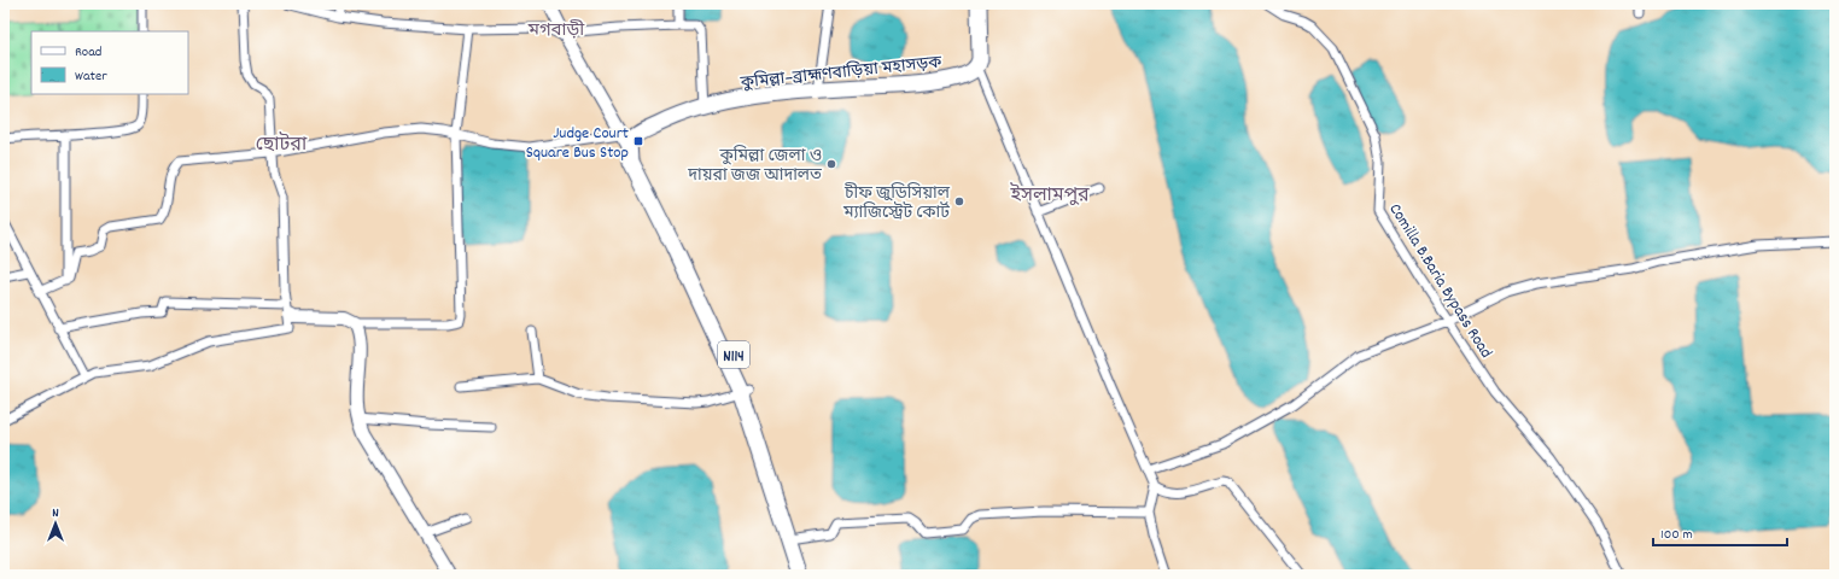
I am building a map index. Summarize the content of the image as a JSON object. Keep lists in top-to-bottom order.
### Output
{
  "streets": {
    "highway": ["কুমিল্লা–ব্রাহ্মণবাড়িয়া মহাসড়ক", "N114"],
    "street": ["Comilla B.Baria Bypass Road"]
  },
  "crossings": [
    ["কুমিল্লা–ব্রাহ্মণবাড়িয়া মহাসড়ক", "N114"]
  ],
  "districts": ["মগবাড়ী", "ছোটরা", "ইসলামপুর"],
  "places": {
    "transit": ["Judge Court Square Bus Stop"],
    "other": ["কুমিল্লা জেলা ও দায়রা জজ আদালত", "চীফ জুডিসিয়াল ম্যাজিস্ট্রেট কোর্ট"]
  },
  "legend": ["Road", "Water"],
  "scale_bar": "100 m",
  "north": "top"
}
